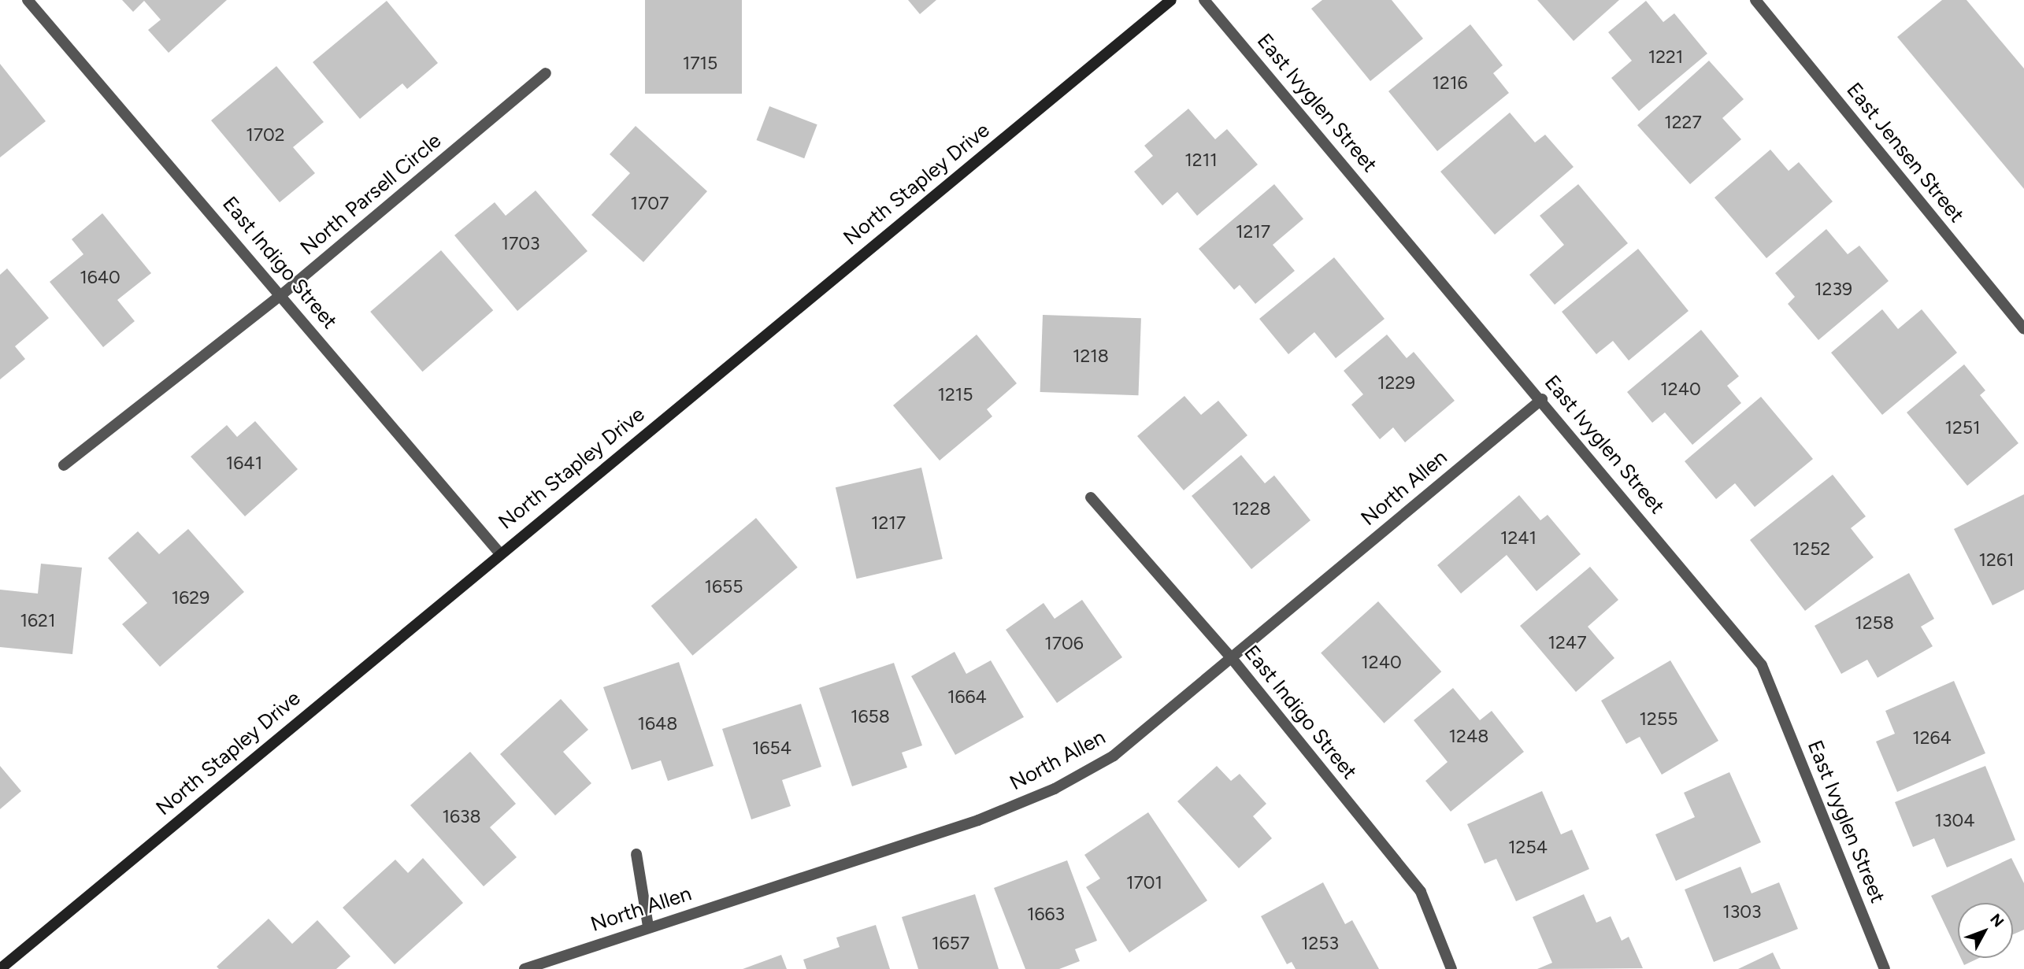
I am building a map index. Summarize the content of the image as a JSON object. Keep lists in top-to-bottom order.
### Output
{
  "streets": {
    "main road": ["North Stapley Drive"],
    "street": [
      "East Ivyglen Street",
      "East Jensen Street",
      "North Parsell Circle",
      "East Indigo Street",
      "North Allen"
    ]
  },
  "crossings": [
    ["East Ivyglen Street", "North Allen"],
    ["North Stapley Drive", "East Indigo Street"],
    ["North Parsell Circle", "East Indigo Street"],
    ["East Indigo Street", "North Allen"]
  ],
  "house_numbers": [
    "1221",
    "1715",
    "1216",
    "1227",
    "1702",
    "1211",
    "1707",
    "1217",
    "1703",
    "1640",
    "1239",
    "1218",
    "1229",
    "1240",
    "1215",
    "1251",
    "1641",
    "1228",
    "1217",
    "1241",
    "1252",
    "1261",
    "1655",
    "1629",
    "1621",
    "1258",
    "1247",
    "1706",
    "1240",
    "1664",
    "1658",
    "1255",
    "1648",
    "1248",
    "1264",
    "1654",
    "1638",
    "1304",
    "1254",
    "1701",
    "1303",
    "1663",
    "1657",
    "1253"
  ],
  "north": "top right"
}
